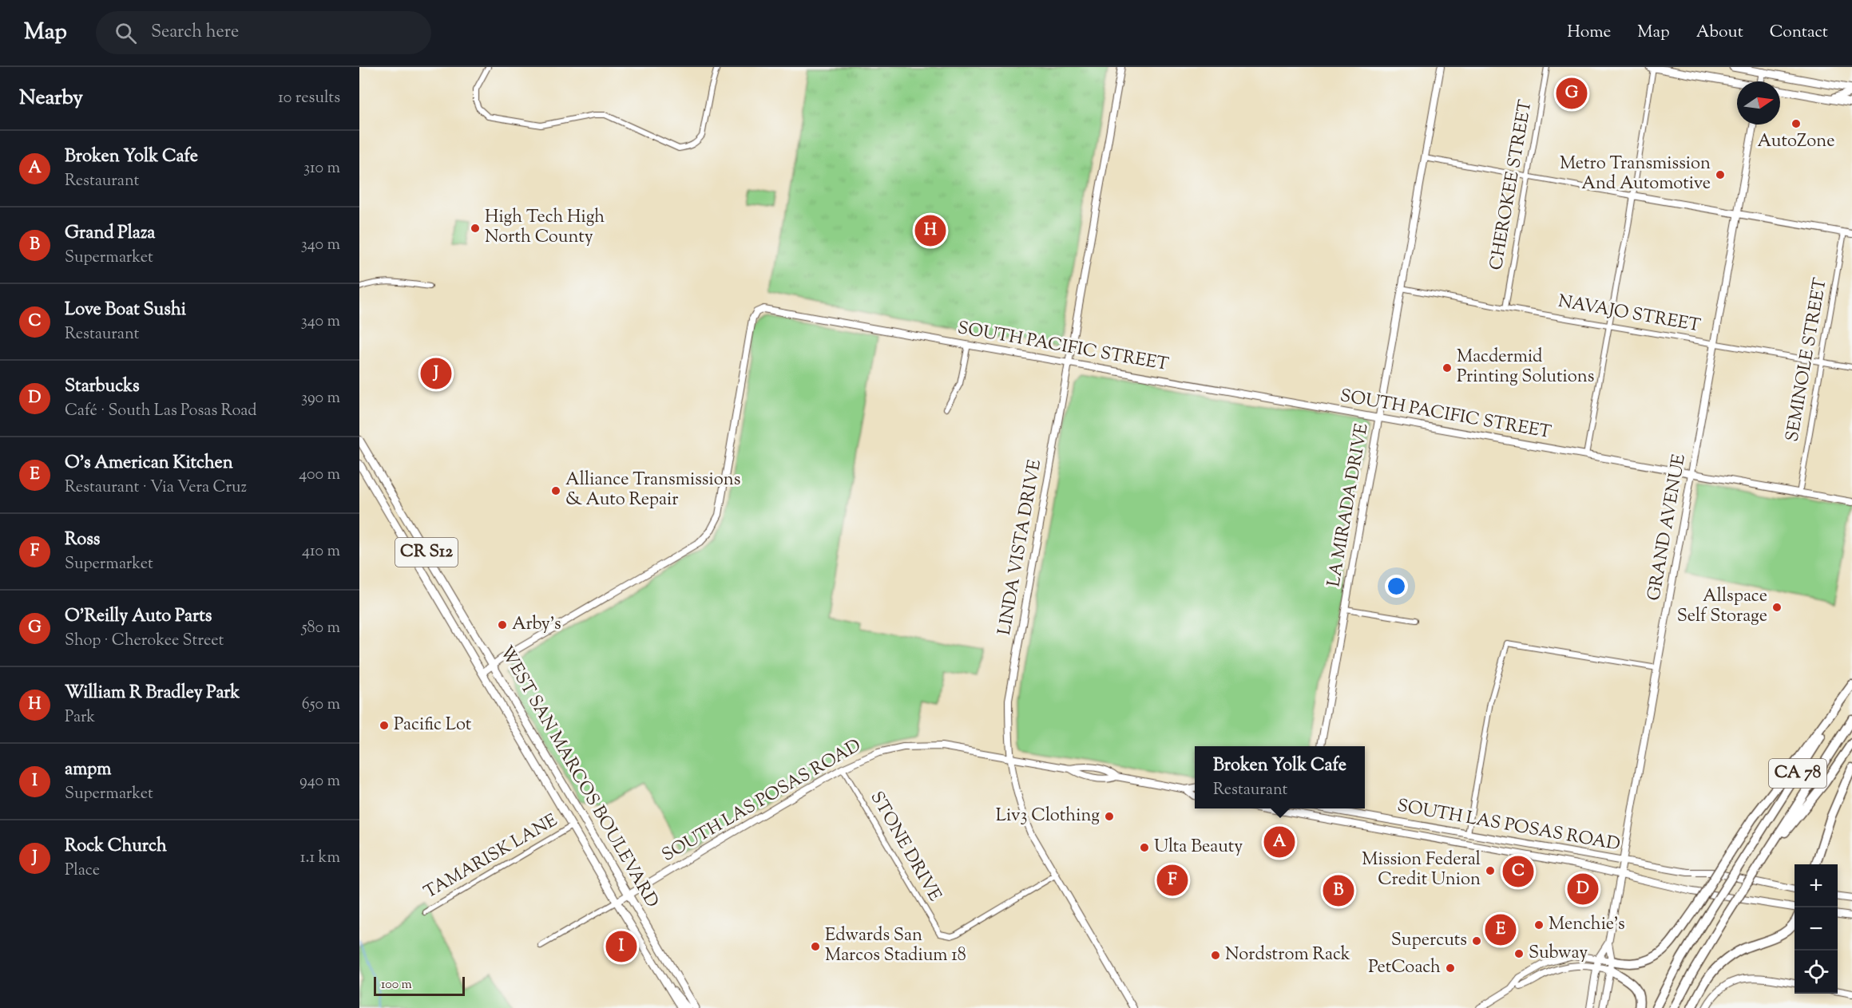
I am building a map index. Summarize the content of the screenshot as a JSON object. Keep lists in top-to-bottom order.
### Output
{
  "streets": {
    "highway": ["CA 78"],
    "main road": [
      "GRAND AVENUE",
      "LINDA VISTA DRIVE",
      "CR S12",
      "WEST SAN MARCOS BOULEVARD",
      "SOUTH LAS POSAS ROAD"
    ],
    "street": [
      "CHEROKEE STREET",
      "NAVAJO STREET",
      "SOUTH PACIFIC STREET",
      "SEMINOLE STREET",
      "LA MIRADA DRIVE",
      "STONE DRIVE",
      "TAMARISK LANE"
    ]
  },
  "crossings": [
    ["CHEROKEE STREET", "NAVAJO STREET"],
    ["NAVAJO STREET", "SEMINOLE STREET"],
    ["NAVAJO STREET", "LA MIRADA DRIVE"],
    ["NAVAJO STREET", "GRAND AVENUE"],
    ["SOUTH PACIFIC STREET", "SEMINOLE STREET"],
    ["SOUTH PACIFIC STREET", "LA MIRADA DRIVE"],
    ["SOUTH PACIFIC STREET", "GRAND AVENUE"],
    ["SOUTH PACIFIC STREET", "LINDA VISTA DRIVE"],
    ["SOUTH PACIFIC STREET", "WEST SAN MARCOS BOULEVARD"],
    ["GRAND AVENUE", "SOUTH LAS POSAS ROAD"],
    ["LINDA VISTA DRIVE", "SOUTH LAS POSAS ROAD"],
    ["LINDA VISTA DRIVE", "STONE DRIVE"],
    ["WEST SAN MARCOS BOULEVARD", "SOUTH LAS POSAS ROAD"],
    ["WEST SAN MARCOS BOULEVARD", "TAMARISK LANE"],
    ["SOUTH LAS POSAS ROAD", "STONE DRIVE"]
  ],
  "places": [
    "AutoZone",
    "Metro Transmission And Automotive",
    "High Tech High North County",
    "Macdermid Printing Solutions",
    "Alliance Transmissions & Auto Repair",
    "Allspace Self Storage",
    "Arby's",
    "Pacific Lot",
    "Liv3 Clothing",
    "Ulta Beauty",
    "Mission Federal Credit Union",
    "Menchie's",
    "Supercuts",
    "Edwards San Marcos Stadium 18",
    "Subway",
    "Nordstrom Rack",
    "PetCoach"
  ],
  "scale_bar": "100 m",
  "north": "right",
  "page": {
    "header": "Map",
    "search": "Search here",
    "nav": [
      "Home",
      "Map",
      "About",
      "Contact"
    ],
    "heading": ["Nearby", "10 results"],
    "pins": [
      "G",
      "H",
      "J",
      "A",
      "C",
      "F",
      "D",
      "B",
      "E",
      "I"
    ],
    "list": [
      {
        "mark": "A",
        "name": "Broken Yolk Cafe",
        "note": "Restaurant",
        "value": "310 m"
      },
      {
        "mark": "B",
        "name": "Grand Plaza",
        "note": "Supermarket",
        "value": "340 m"
      },
      {
        "mark": "C",
        "name": "Love Boat Sushi",
        "note": "Restaurant",
        "value": "340 m"
      },
      {
        "mark": "D",
        "name": "Starbucks",
        "note": "Café · South Las Posas Road",
        "value": "390 m"
      },
      {
        "mark": "E",
        "name": "O's American Kitchen",
        "note": "Restaurant · Via Vera Cruz",
        "value": "400 m"
      },
      {
        "mark": "F",
        "name": "Ross",
        "note": "Supermarket",
        "value": "410 m"
      },
      {
        "mark": "G",
        "name": "O'Reilly Auto Parts",
        "note": "Shop · Cherokee Street",
        "value": "580 m"
      },
      {
        "mark": "H",
        "name": "William R Bradley Park",
        "note": "Park",
        "value": "650 m"
      },
      {
        "mark": "I",
        "name": "ampm",
        "note": "Supermarket",
        "value": "940 m"
      },
      {
        "mark": "J",
        "name": "Rock Church",
        "note": "Place",
        "value": "1.1 km"
      }
    ],
    "popup": ["Broken Yolk Cafe", "Restaurant"],
    "map_buttons": ["+", "−"],
    "scale": "100 m"
  }
}
